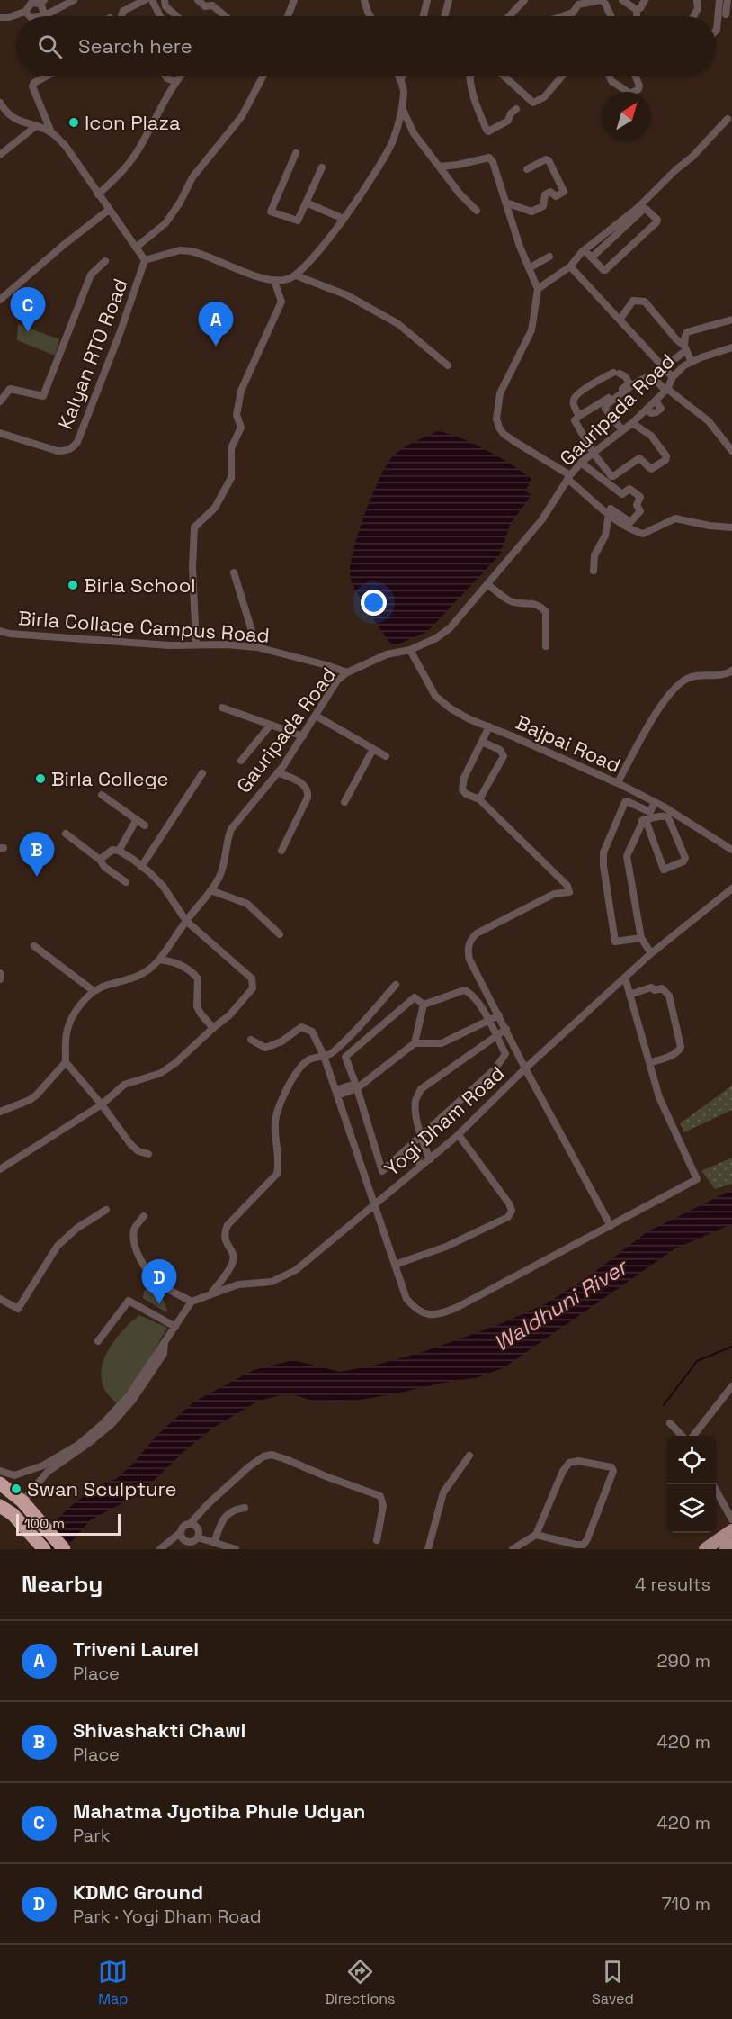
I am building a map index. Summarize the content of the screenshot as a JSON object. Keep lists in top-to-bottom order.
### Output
{
  "streets": {
    "street": [
      "Kalyan RTO Road",
      "Gauripada Road",
      "Birla Collage Campus Road",
      "Bajpai Road",
      "Yogi Dham Road"
    ]
  },
  "crossings": [
    ["Gauripada Road", "Birla Collage Campus Road"],
    ["Gauripada Road", "Bajpai Road"]
  ],
  "water": ["Waldhuni River"],
  "places": [
    "Icon Plaza",
    "Birla School",
    "Birla College",
    "Swan Sculpture"
  ],
  "scale_bar": "100 m",
  "north": "top right",
  "page": {
    "search": "Search here",
    "pins": [
      "C",
      "A",
      "B",
      "D"
    ],
    "scale": "100 m",
    "heading": ["Nearby", "4 results"],
    "list": [
      {
        "mark": "A",
        "name": "Triveni Laurel",
        "note": "Place",
        "value": "290 m"
      },
      {
        "mark": "B",
        "name": "Shivashakti Chawl",
        "note": "Place",
        "value": "420 m"
      },
      {
        "mark": "C",
        "name": "Mahatma Jyotiba Phule Udyan",
        "note": "Park",
        "value": "420 m"
      },
      {
        "mark": "D",
        "name": "KDMC Ground",
        "note": "Park · Yogi Dham Road",
        "value": "710 m"
      }
    ],
    "nav": ["Map", "Directions", "Saved"]
  }
}
